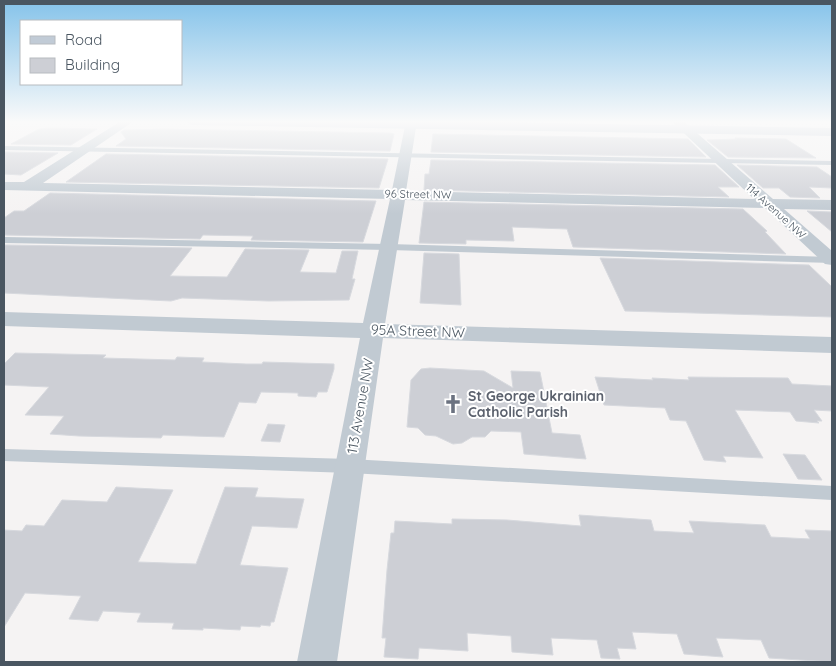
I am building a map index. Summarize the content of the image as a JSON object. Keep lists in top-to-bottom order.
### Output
{
  "streets": {
    "street": [
      "96 Street NW",
      "114 Avenue NW",
      "95A Street NW",
      "113 Avenue NW"
    ]
  },
  "crossings": [
    ["96 Street NW", "114 Avenue NW"],
    ["96 Street NW", "113 Avenue NW"],
    ["95A Street NW", "113 Avenue NW"]
  ],
  "places": {
    "church": ["St George Ukrainian Catholic Parish"]
  },
  "legend": ["Road", "Building"]
}
